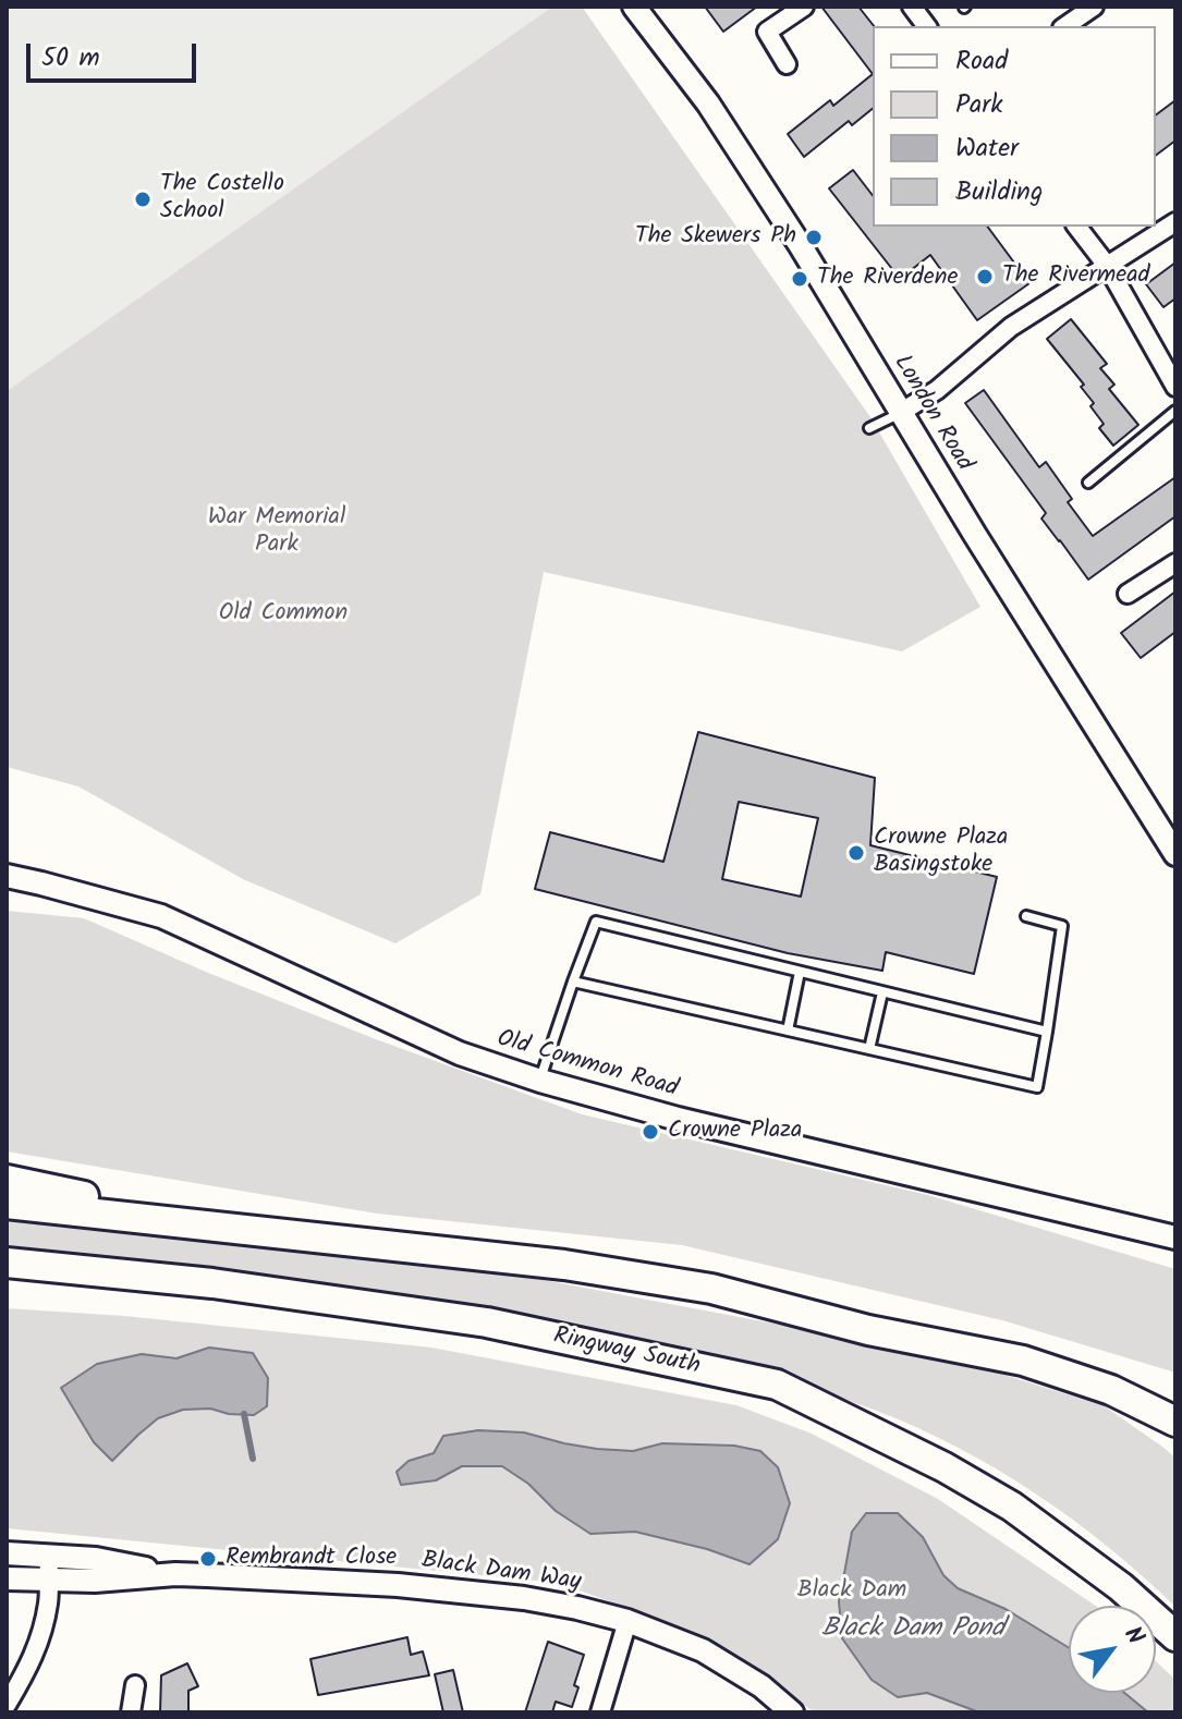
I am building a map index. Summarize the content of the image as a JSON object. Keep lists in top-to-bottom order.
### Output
{
  "streets": {
    "main road": ["Ringway South"],
    "street": ["London Road", "Old Common Road", "Black Dam Way"]
  },
  "water": ["Black Dam Pond"],
  "parks": ["War Memorial Park", "Old Common", "Black Dam"],
  "places": [
    "The Costello School",
    "The Skewers Ph",
    "The Rivermead",
    "The Riverdene",
    "Crowne Plaza Basingstoke",
    "Crowne Plaza",
    "Rembrandt Close"
  ],
  "legend": [
    "Road",
    "Park",
    "Water",
    "Building"
  ],
  "scale_bar": "50 m",
  "north": "top right"
}
